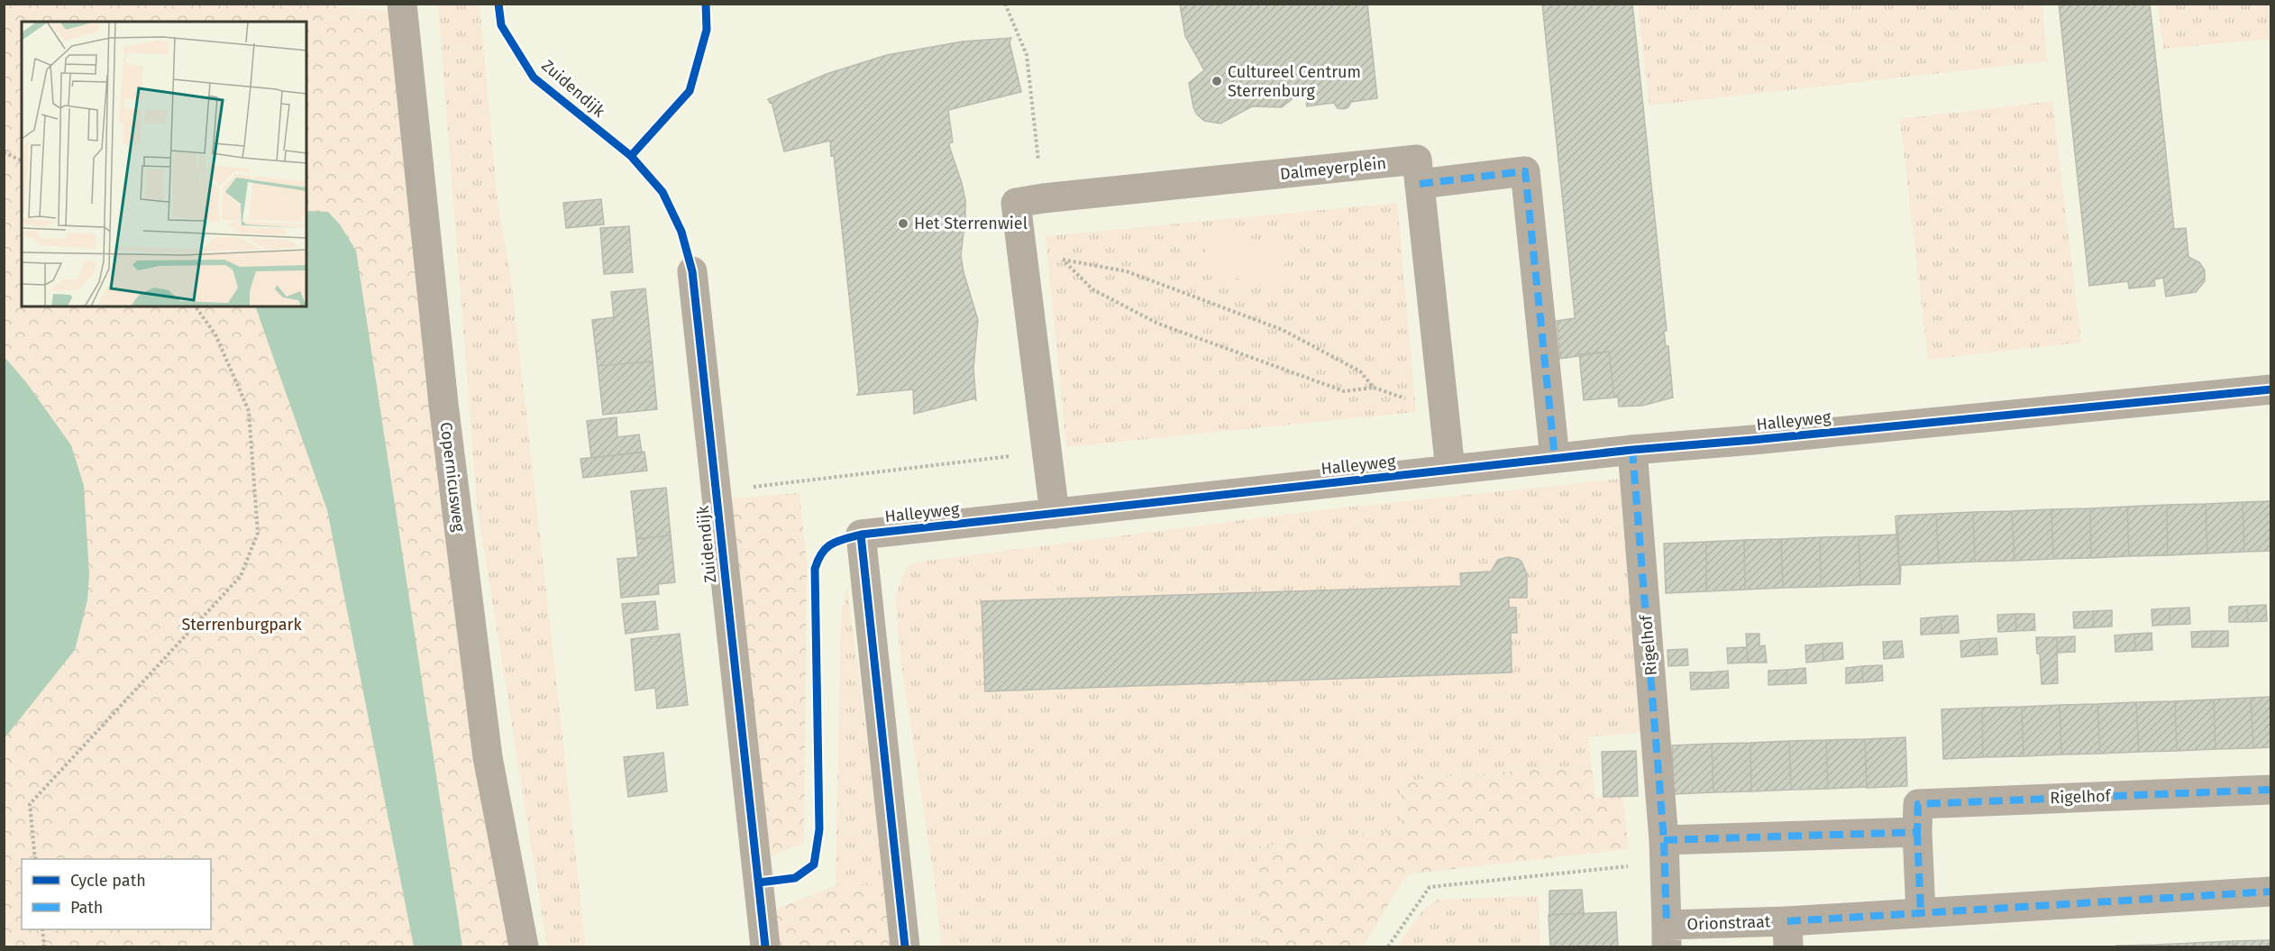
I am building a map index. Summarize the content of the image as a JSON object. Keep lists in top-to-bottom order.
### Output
{
  "streets": {
    "street": [
      "Zuidendijk",
      "Dalmeyerplein",
      "Halleyweg",
      "Copernicusweg",
      "Rigelhof",
      "Orionstraat"
    ]
  },
  "crossings": [
    ["Dalmeyerplein", "Halleyweg"],
    ["Halleyweg", "Rigelhof"],
    ["Rigelhof", "Orionstraat"]
  ],
  "parks": ["Sterrenburgpark"],
  "places": ["Cultureel Centrum Sterrenburg", "Het Sterrenwiel"],
  "legend": ["Cycle path", "Path"]
}
